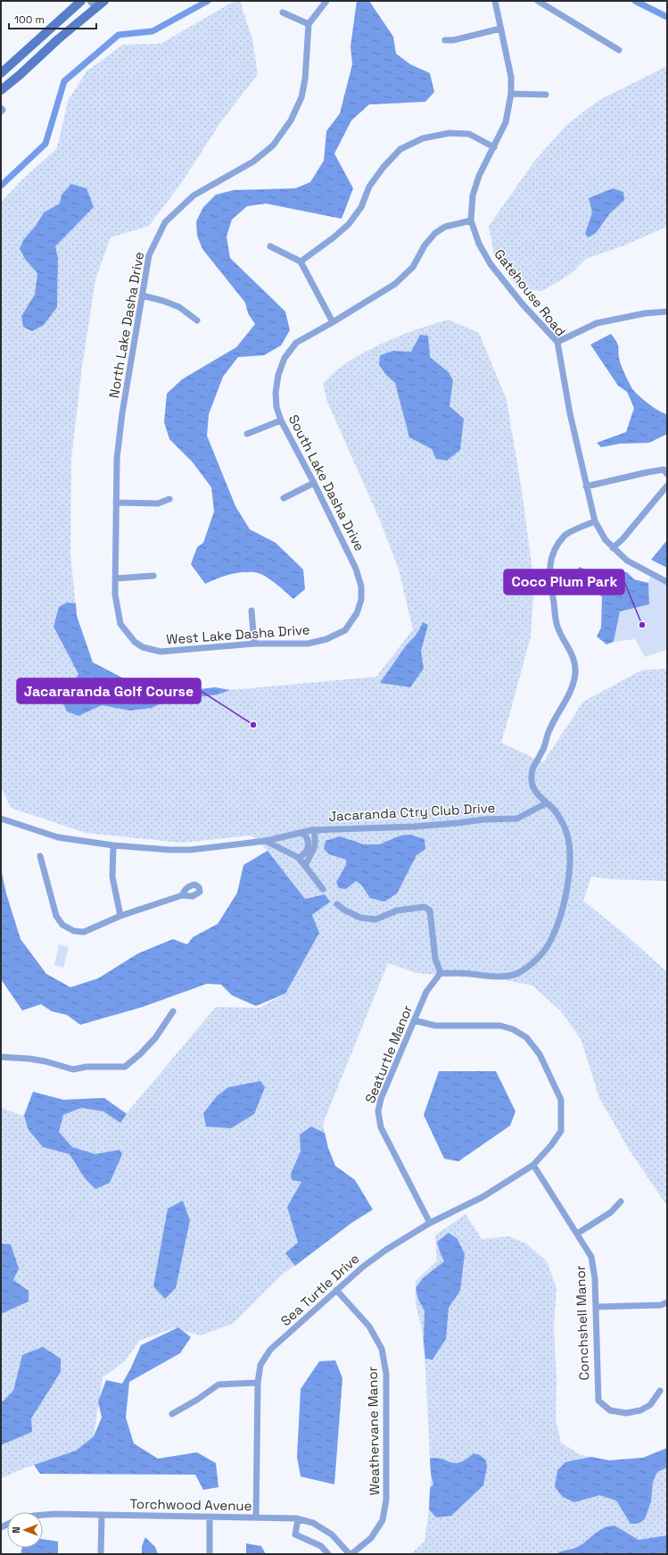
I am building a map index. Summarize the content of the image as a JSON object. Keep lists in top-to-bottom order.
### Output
{
  "streets": {
    "street": [
      "Gatehouse Road",
      "North Lake Dasha Drive",
      "South Lake Dasha Drive",
      "West Lake Dasha Drive",
      "Jacaranda Ctry Club Drive",
      "Seaturtle Manor",
      "Sea Turtle Drive",
      "Conchshell Manor",
      "Weathervane Manor",
      "Torchwood Avenue"
    ]
  },
  "crossings": [
    ["Gatehouse Road", "South Lake Dasha Drive"],
    ["North Lake Dasha Drive", "West Lake Dasha Drive"],
    ["South Lake Dasha Drive", "West Lake Dasha Drive"],
    ["Seaturtle Manor", "Sea Turtle Drive"],
    ["Sea Turtle Drive", "Conchshell Manor"],
    ["Sea Turtle Drive", "Weathervane Manor"],
    ["Sea Turtle Drive", "Torchwood Avenue"],
    ["Weathervane Manor", "Torchwood Avenue"]
  ],
  "places": ["Coco Plum Park", "Jacararanda Golf Course"],
  "scale_bar": "100 m",
  "north": "left"
}
